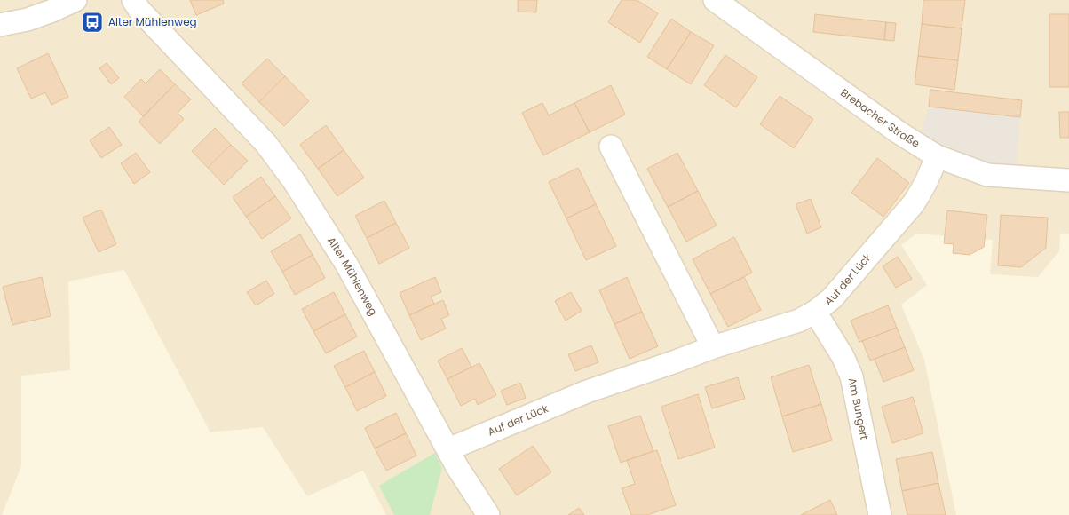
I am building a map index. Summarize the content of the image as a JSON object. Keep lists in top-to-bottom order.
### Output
{
  "streets": {
    "street": [
      "Brebacher Straße",
      "Alter Mühlenweg",
      "Auf der Lück",
      "Am Bungert"
    ]
  },
  "crossings": [
    ["Brebacher Straße", "Auf der Lück"],
    ["Alter Mühlenweg", "Auf der Lück"],
    ["Auf der Lück", "Am Bungert"]
  ],
  "places": {
    "bus stop": ["Alter Mühlenweg"]
  }
}
